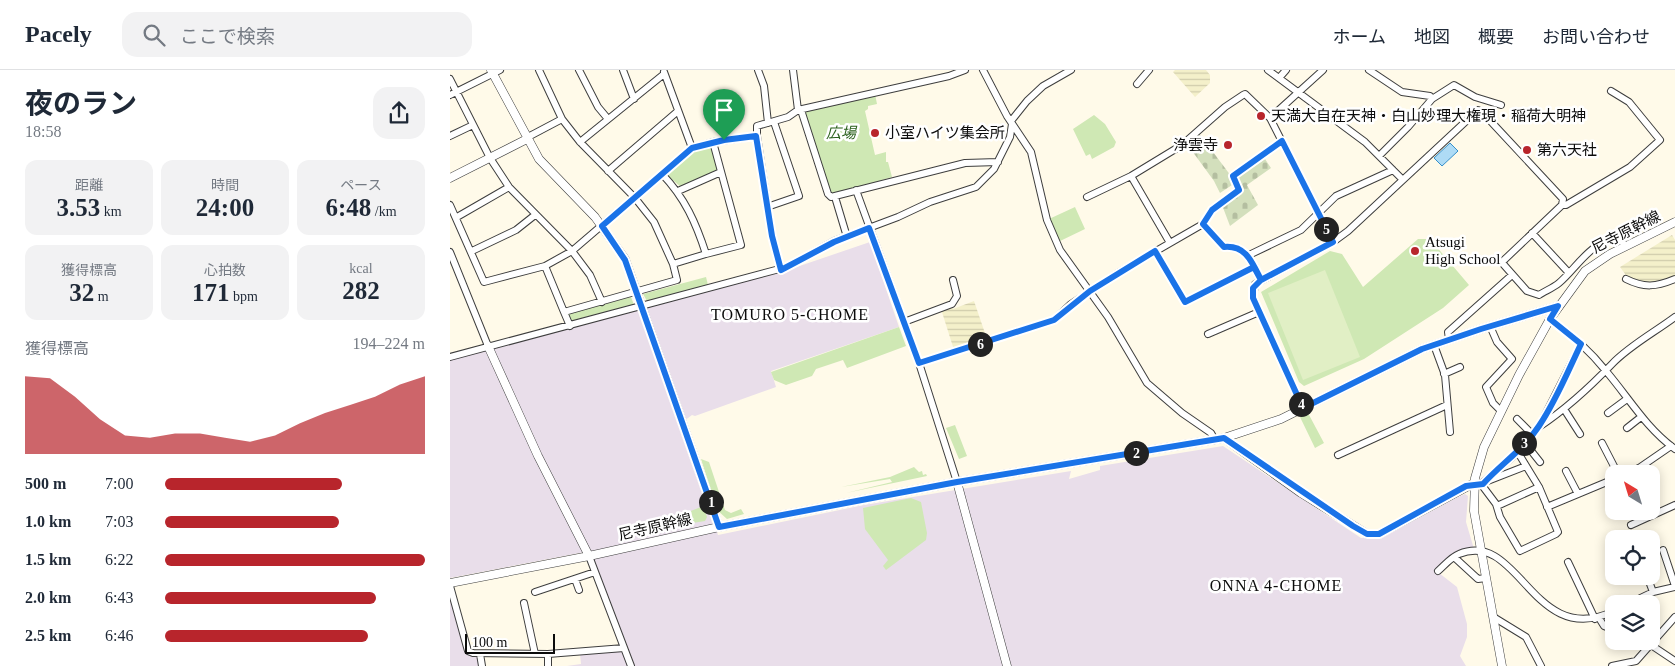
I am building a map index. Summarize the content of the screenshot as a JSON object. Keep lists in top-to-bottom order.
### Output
{
  "streets": {
    "street": ["尼寺原幹線"]
  },
  "districts": ["TOMURO 5-CHOME", "ONNA 4-CHOME"],
  "parks": ["広場"],
  "places": [
    "天満大自在天神・白山妙理大権現・稲荷大明神",
    "小室ハイツ集会所",
    "浄雲寺",
    "第六天社",
    "Atsugi High School"
  ],
  "scale_bar": "100 m",
  "north": "top left",
  "page": {
    "header": "Pacely",
    "search": "ここで検索",
    "nav": [
      "ホーム",
      "地図",
      "概要",
      "お問い合わせ"
    ],
    "heading": ["夜のラン", "18:58"],
    "stats": [
      ["距離", "3.53 km"],
      ["時間", "24:00"],
      ["ペース", "6:48 /km"],
      ["獲得標高", "32 m"],
      ["心拍数", "171 bpm"],
      ["kcal", "282"]
    ],
    "pins": [
      "5",
      "6",
      "4",
      "3",
      "2",
      "1"
    ],
    "chart": ["獲得標高", "194–224 m"],
    "list": [
      {
        "name": "500 m",
        "note": "7:00"
      },
      {
        "name": "1.0 km",
        "note": "7:03"
      },
      {
        "name": "1.5 km",
        "note": "6:22"
      },
      {
        "name": "2.0 km",
        "note": "6:43"
      },
      {
        "name": "2.5 km",
        "note": "6:46"
      }
    ],
    "scale": "100 m"
  }
}
